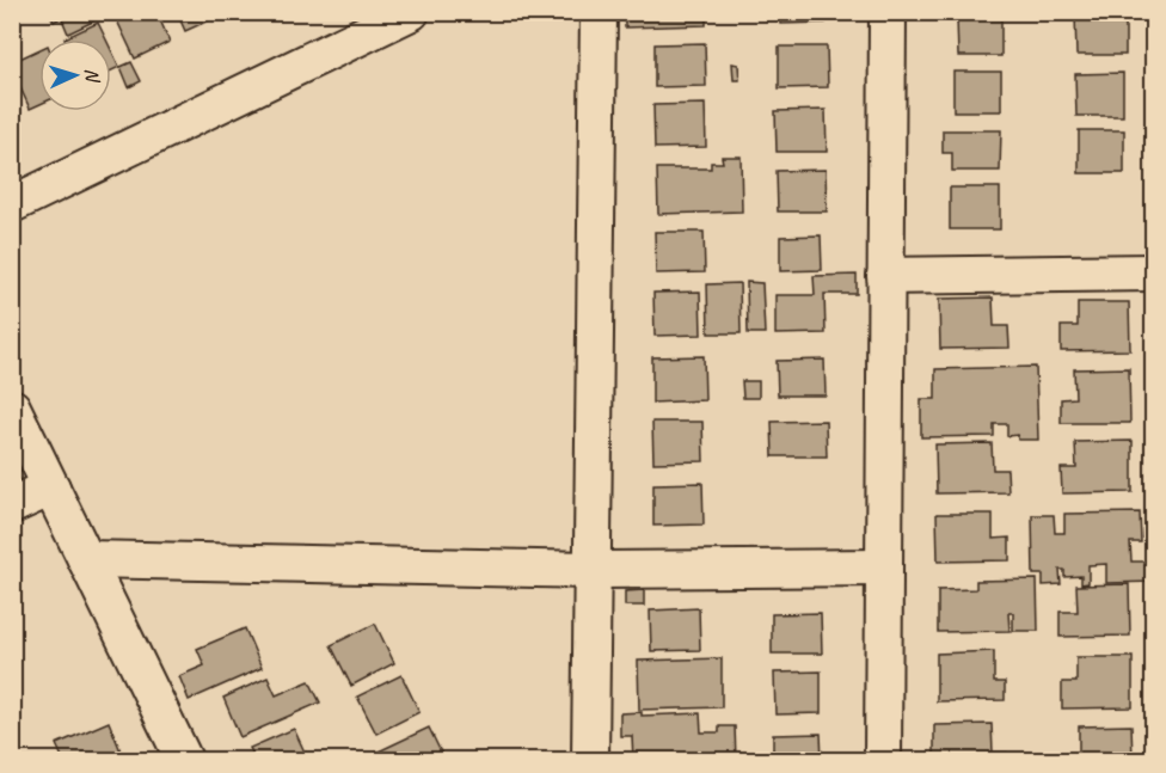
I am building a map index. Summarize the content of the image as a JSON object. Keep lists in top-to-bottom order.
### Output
{
  "north": "right"
}
